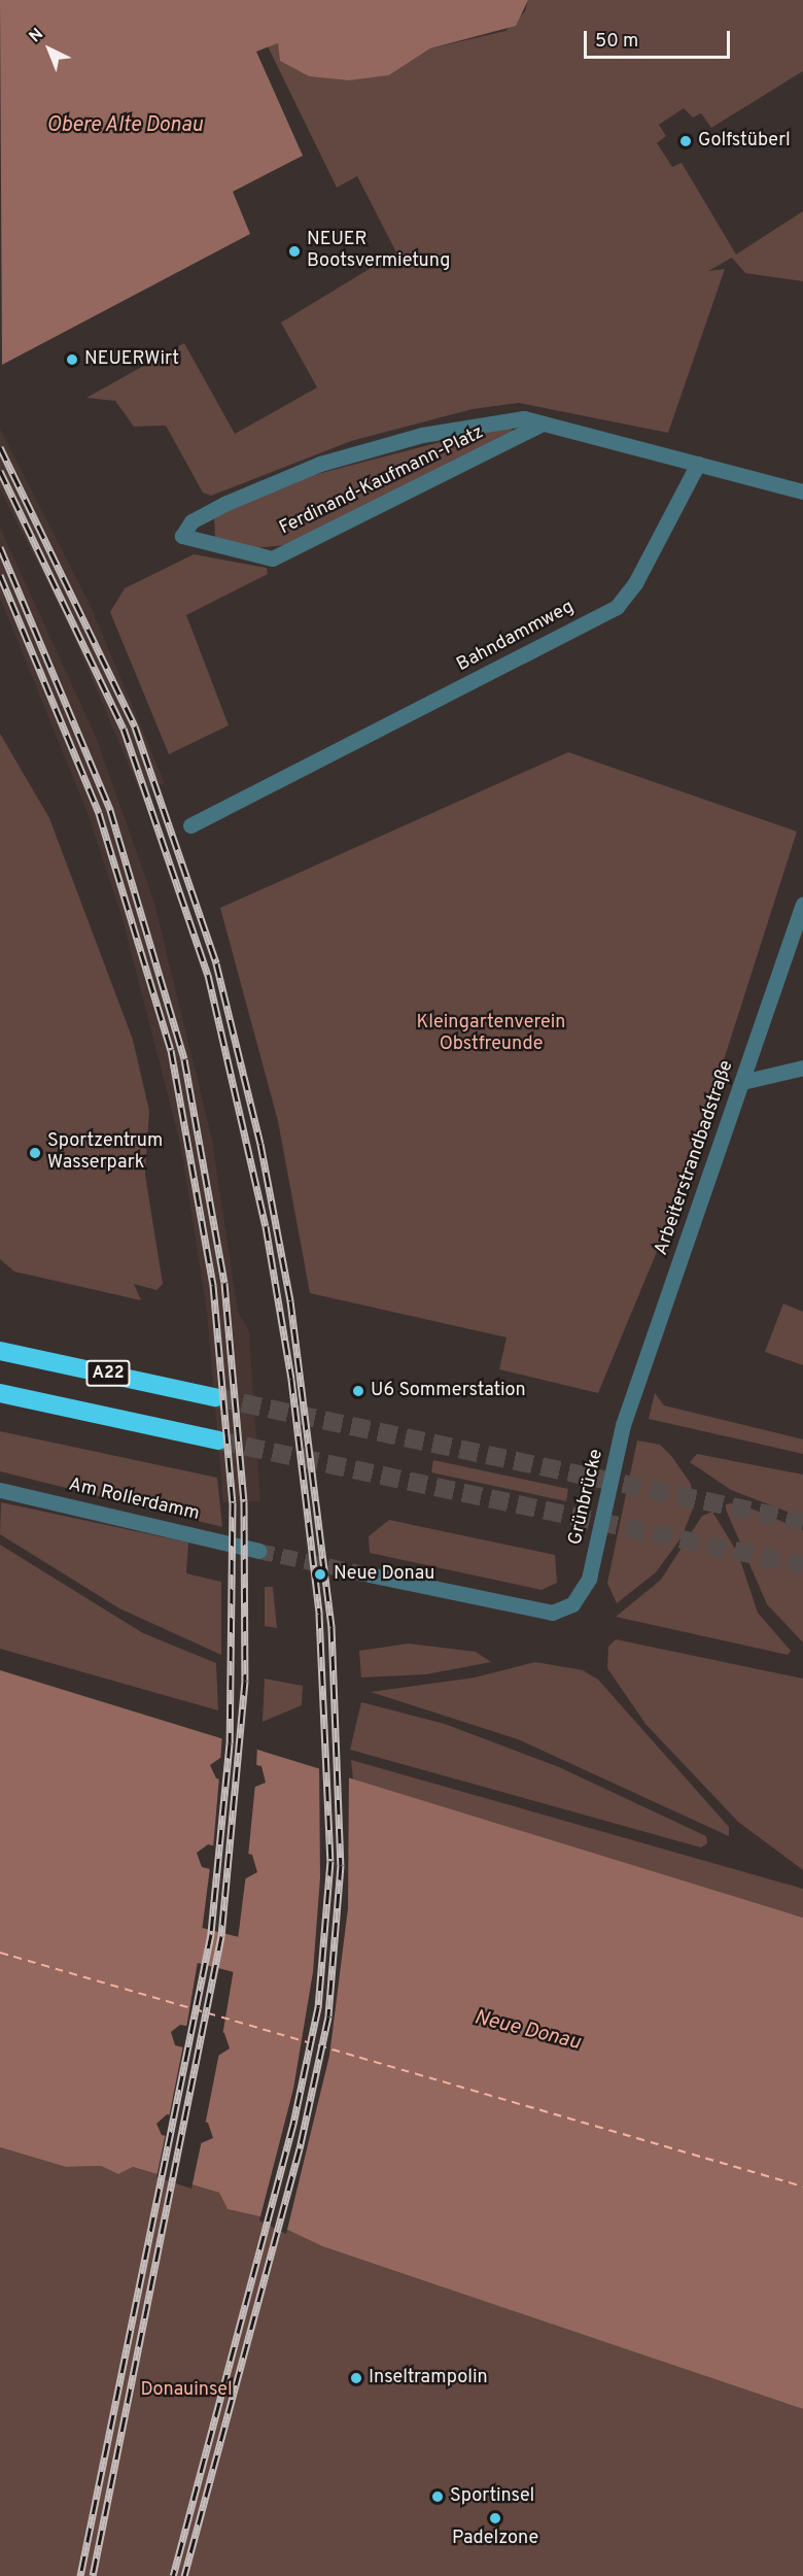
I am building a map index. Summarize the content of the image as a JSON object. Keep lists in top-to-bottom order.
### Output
{
  "streets": {
    "highway": ["A22"],
    "street": [
      "Ferdinand-Kaufmann-Platz",
      "Bahndammweg",
      "Arbeiterstrandbadstraße",
      "Grünbrücke",
      "Am Rollerdamm"
    ]
  },
  "crossings": [
    ["Ferdinand-Kaufmann-Platz", "Bahndammweg"],
    ["Arbeiterstrandbadstraße", "Grünbrücke"]
  ],
  "water": ["Obere Alte Donau", "Neue Donau"],
  "parks": ["Kleingartenverein Obstfreunde", "Donauinsel"],
  "places": [
    "Golfstüberl",
    "NEUER Bootsvermietung",
    "NEUERWirt",
    "Sportzentrum Wasserpark",
    "U6 Sommerstation",
    "Neue Donau",
    "Inseltrampolin",
    "Sportinsel",
    "Padelzone"
  ],
  "scale_bar": "50 m",
  "north": "top left"
}
